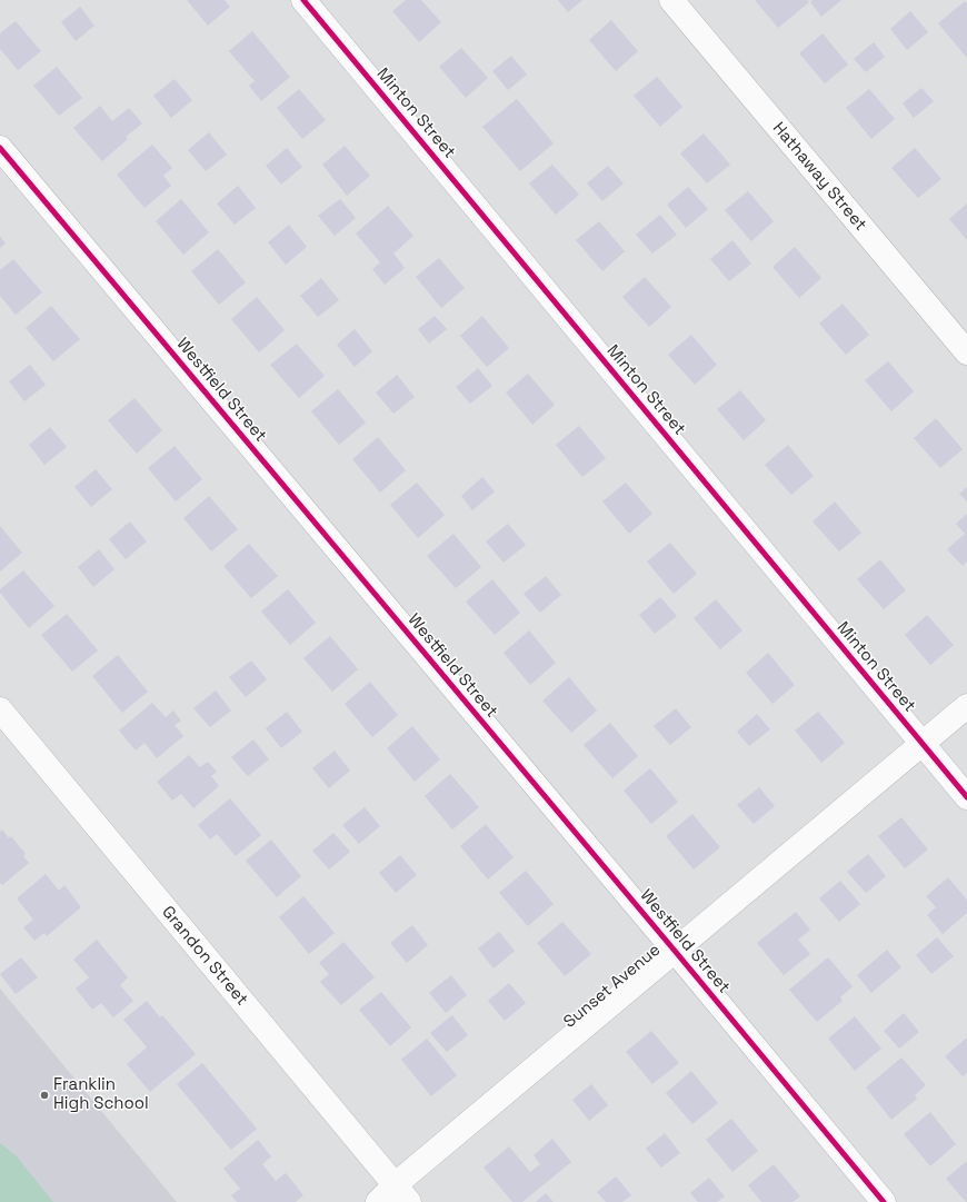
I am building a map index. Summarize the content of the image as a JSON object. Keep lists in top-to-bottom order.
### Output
{
  "streets": {
    "street": [
      "Minton Street",
      "Hathaway Street",
      "Westfield Street",
      "Grandon Street",
      "Sunset Avenue"
    ]
  },
  "crossings": [
    ["Minton Street", "Sunset Avenue"],
    ["Westfield Street", "Sunset Avenue"],
    ["Grandon Street", "Sunset Avenue"]
  ],
  "places": ["Franklin High School"]
}
